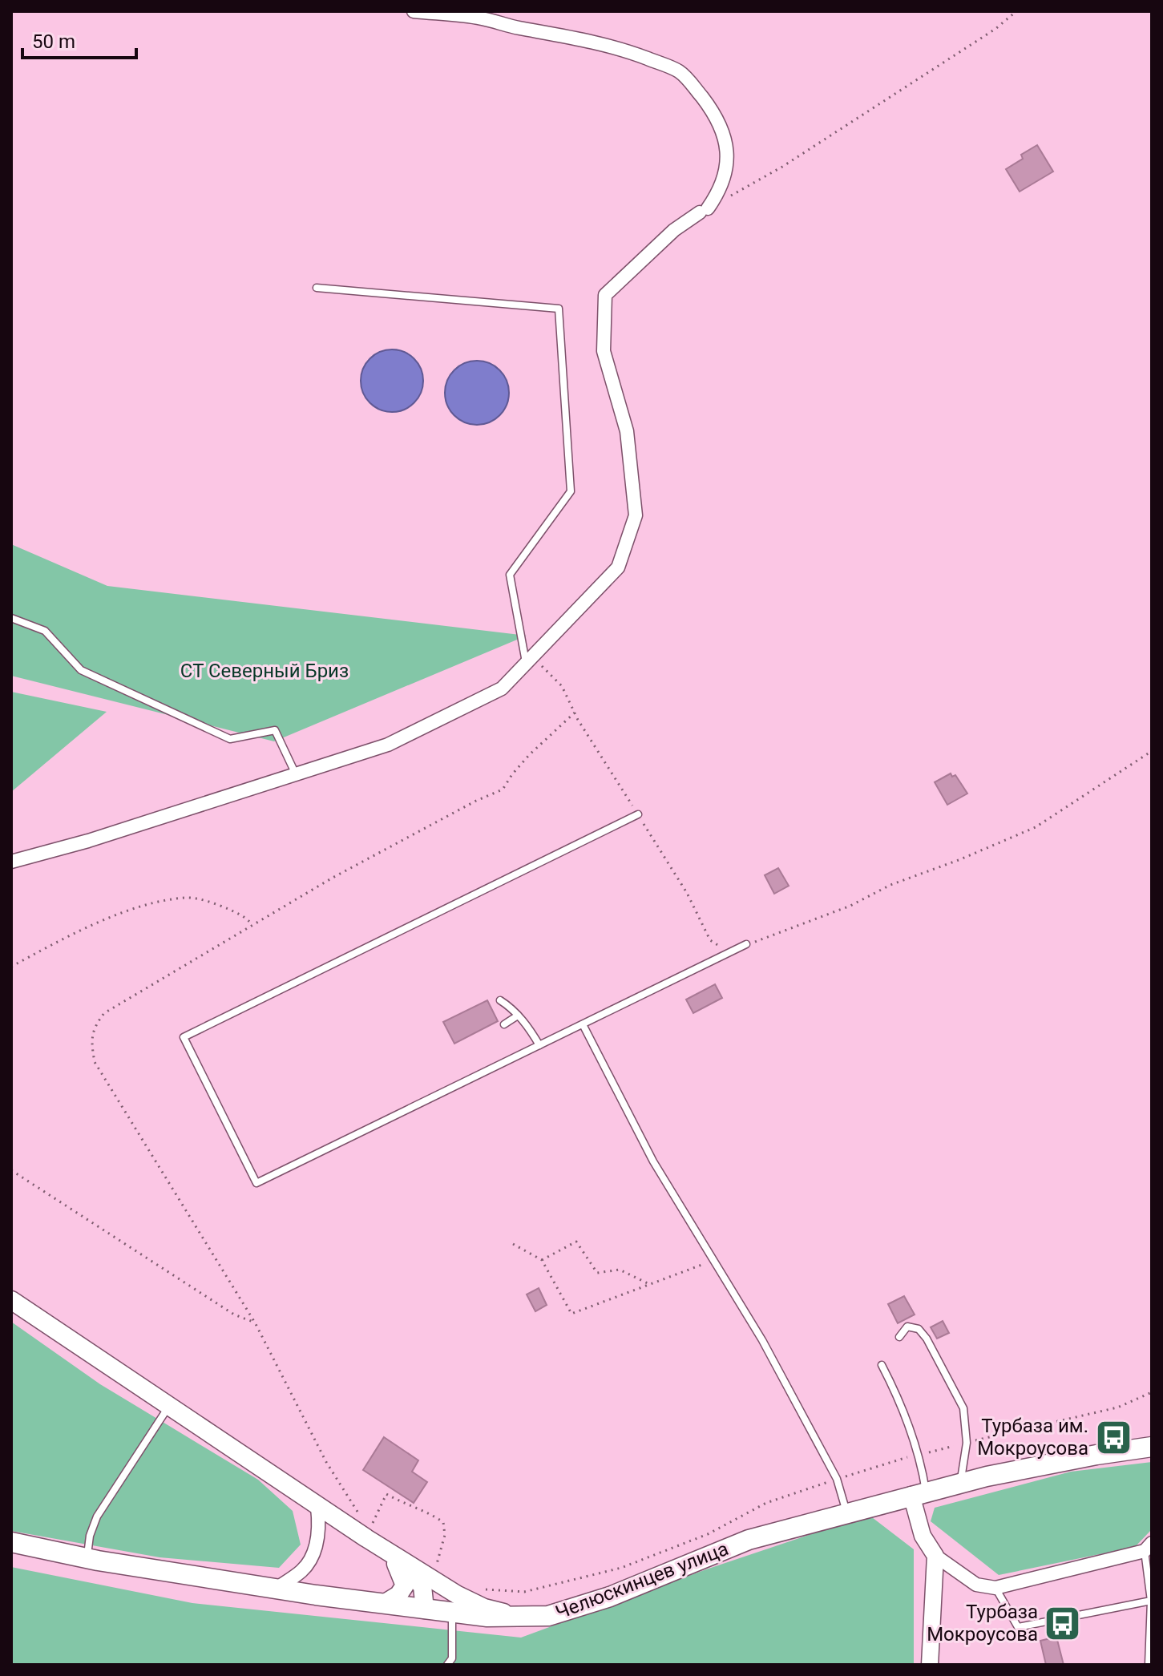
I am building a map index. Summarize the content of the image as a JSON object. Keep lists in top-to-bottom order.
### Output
{
  "streets": {
    "main road": ["Челюскинцев улица"]
  },
  "parks": ["СТ Северный Бриз"],
  "places": {
    "bus stop": ["Турбаза им. Мокроусова", "Турбаза Мокроусова"]
  },
  "scale_bar": "50 m"
}
